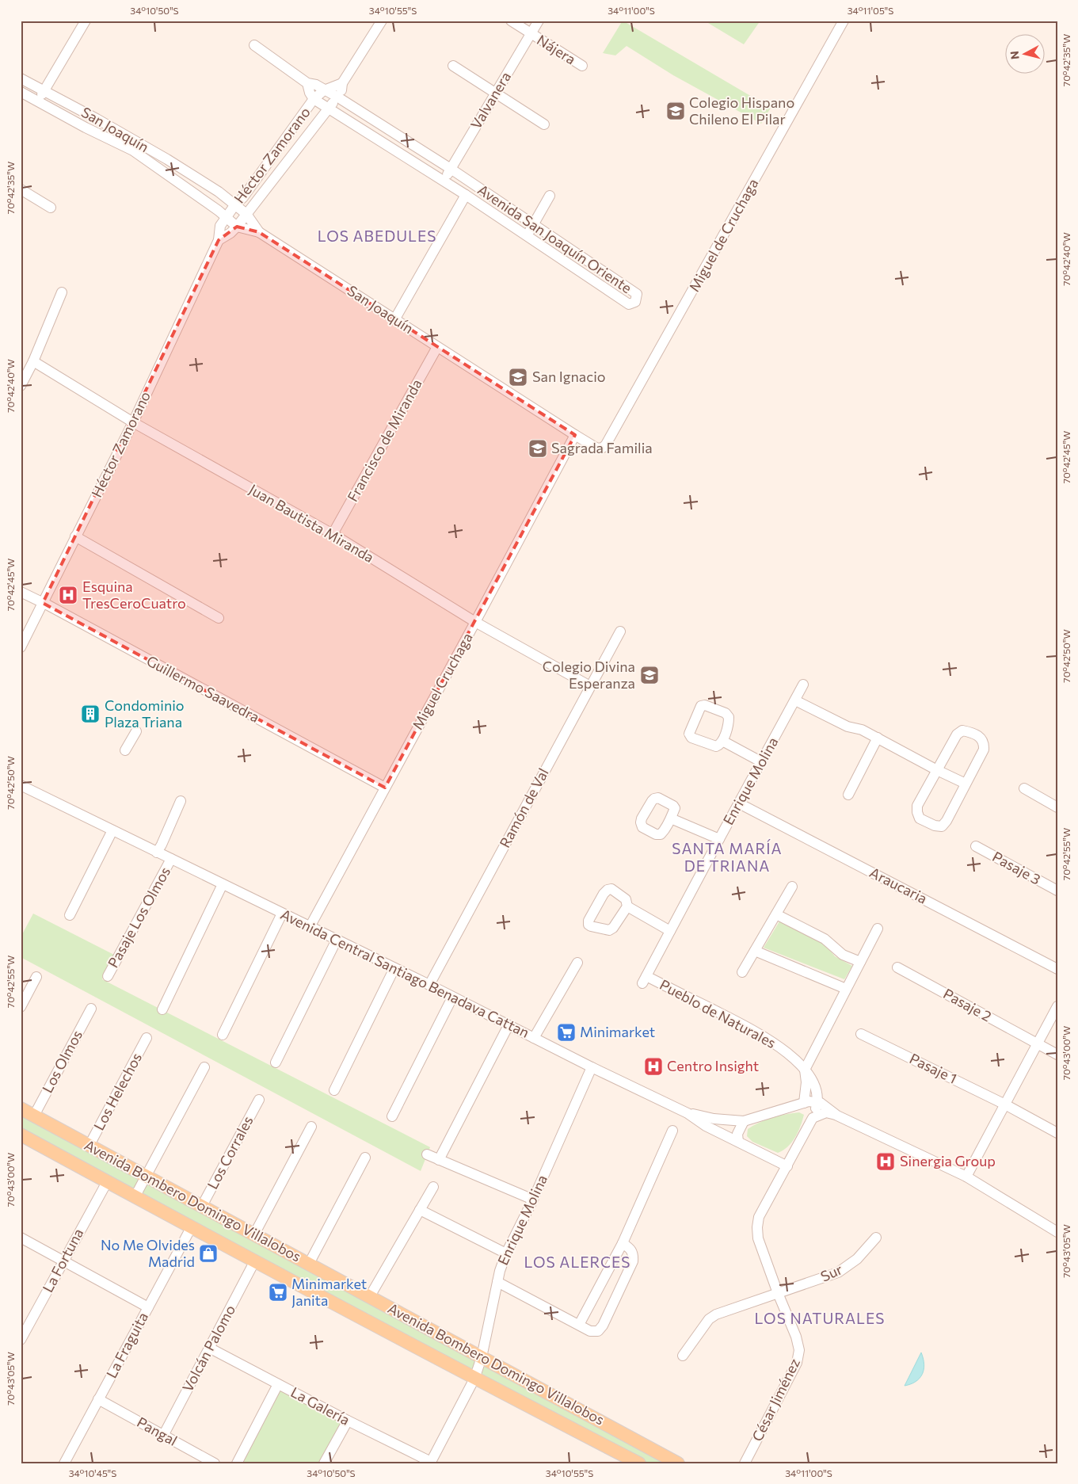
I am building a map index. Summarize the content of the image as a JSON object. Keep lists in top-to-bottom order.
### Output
{
  "streets": {
    "main road": ["Avenida Bombero Domingo Villalobos"],
    "street": [
      "Nájera",
      "Valvanera",
      "San Joaquín",
      "Héctor Zamorano",
      "Miguel de Cruchaga",
      "Avenida San Joaquín Oriente",
      "Francisco de Miranda",
      "Juan Bautista Miranda",
      "Miguel Cruchaga",
      "Guillermo Saavedra",
      "Enrique Molina",
      "Ramón de Val",
      "Pasaje 3",
      "Araucaria",
      "Pasaje Los Olmos",
      "Avenida Central Santiago Benadava Cattan",
      "Pasaje 2",
      "Pueblo de Naturales",
      "Los Olmos",
      "Pasaje 1",
      "Los Helechos",
      "Los Corrales",
      "La Fortuna",
      "Sur",
      "La Fraguita",
      "Volcán Palomo",
      "César Jiménez",
      "La Galería",
      "Pangal"
    ]
  },
  "crossings": [
    ["Nájera", "Valvanera"],
    ["Valvanera", "Avenida San Joaquín Oriente"],
    ["San Joaquín", "Héctor Zamorano"],
    ["San Joaquín", "Miguel de Cruchaga"],
    ["San Joaquín", "Francisco de Miranda"],
    ["San Joaquín", "Miguel Cruchaga"],
    ["Héctor Zamorano", "Avenida San Joaquín Oriente"],
    ["Héctor Zamorano", "Juan Bautista Miranda"],
    ["Héctor Zamorano", "Guillermo Saavedra"],
    ["Francisco de Miranda", "Juan Bautista Miranda"],
    ["Juan Bautista Miranda", "Miguel Cruchaga"],
    ["Juan Bautista Miranda", "Ramón de Val"],
    ["Miguel Cruchaga", "Guillermo Saavedra"],
    ["Miguel Cruchaga", "Avenida Central Santiago Benadava Cattan"],
    ["Enrique Molina", "Araucaria"],
    ["Enrique Molina", "Avenida Central Santiago Benadava Cattan"],
    ["Enrique Molina", "Pueblo de Naturales"],
    ["Enrique Molina", "Avenida Bombero Domingo Villalobos"],
    ["Enrique Molina", "La Galería"],
    ["Ramón de Val", "Avenida Central Santiago Benadava Cattan"],
    ["Pasaje Los Olmos", "Avenida Central Santiago Benadava Cattan"],
    ["Avenida Central Santiago Benadava Cattan", "César Jiménez"],
    ["Pueblo de Naturales", "César Jiménez"],
    ["Los Olmos", "Avenida Bombero Domingo Villalobos"],
    ["Los Helechos", "Avenida Bombero Domingo Villalobos"],
    ["Los Corrales", "Avenida Bombero Domingo Villalobos"],
    ["Avenida Bombero Domingo Villalobos", "La Fortuna"],
    ["Avenida Bombero Domingo Villalobos", "La Fraguita"],
    ["Avenida Bombero Domingo Villalobos", "Volcán Palomo"],
    ["Sur", "César Jiménez"],
    ["La Fraguita", "Pangal"],
    ["Volcán Palomo", "La Galería"],
    ["Volcán Palomo", "Pangal"]
  ],
  "districts": [
    "LOS ABEDULES",
    "SANTA MARÍA DE TRIANA",
    "LOS ALERCES",
    "LOS NATURALES"
  ],
  "places": {
    "school or university": [
      "Colegio Hispano Chileno El Pilar",
      "San Ignacio",
      "Sagrada Familia",
      "Colegio Divina Esperanza"
    ],
    "hospital": ["Esquina TresCeroCuatro", "Centro Insight", "Sinergia Group"],
    "building": ["Condominio Plaza Triana"],
    "supermarket": ["Minimarket", "Minimarket Janita"],
    "shop": ["No Me Olvides Madrid"]
  },
  "north": "left",
  "coordinates": [
    "34°10'50\"S",
    "34°10'55\"S",
    "34°11'00\"S",
    "34°11'05\"S",
    "70°42'35\"W",
    "70°42'40\"W",
    "70°42'45\"W",
    "70°42'50\"W",
    "70°42'55\"W",
    "70°43'00\"W",
    "70°43'05\"W",
    "34°10'45\"S"
  ]
}
